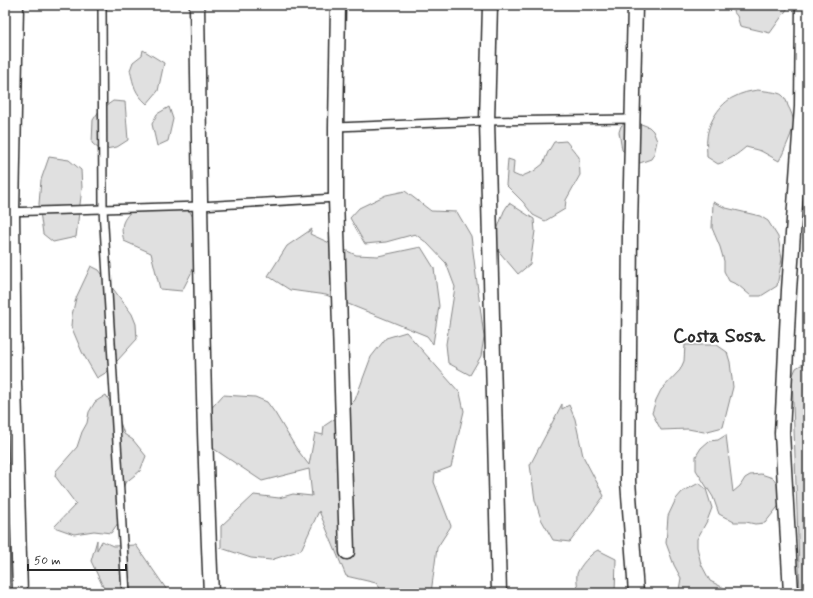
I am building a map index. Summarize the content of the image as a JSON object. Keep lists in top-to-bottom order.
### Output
{
  "districts": ["Costa Sosa"],
  "scale_bar": "50 m"
}
